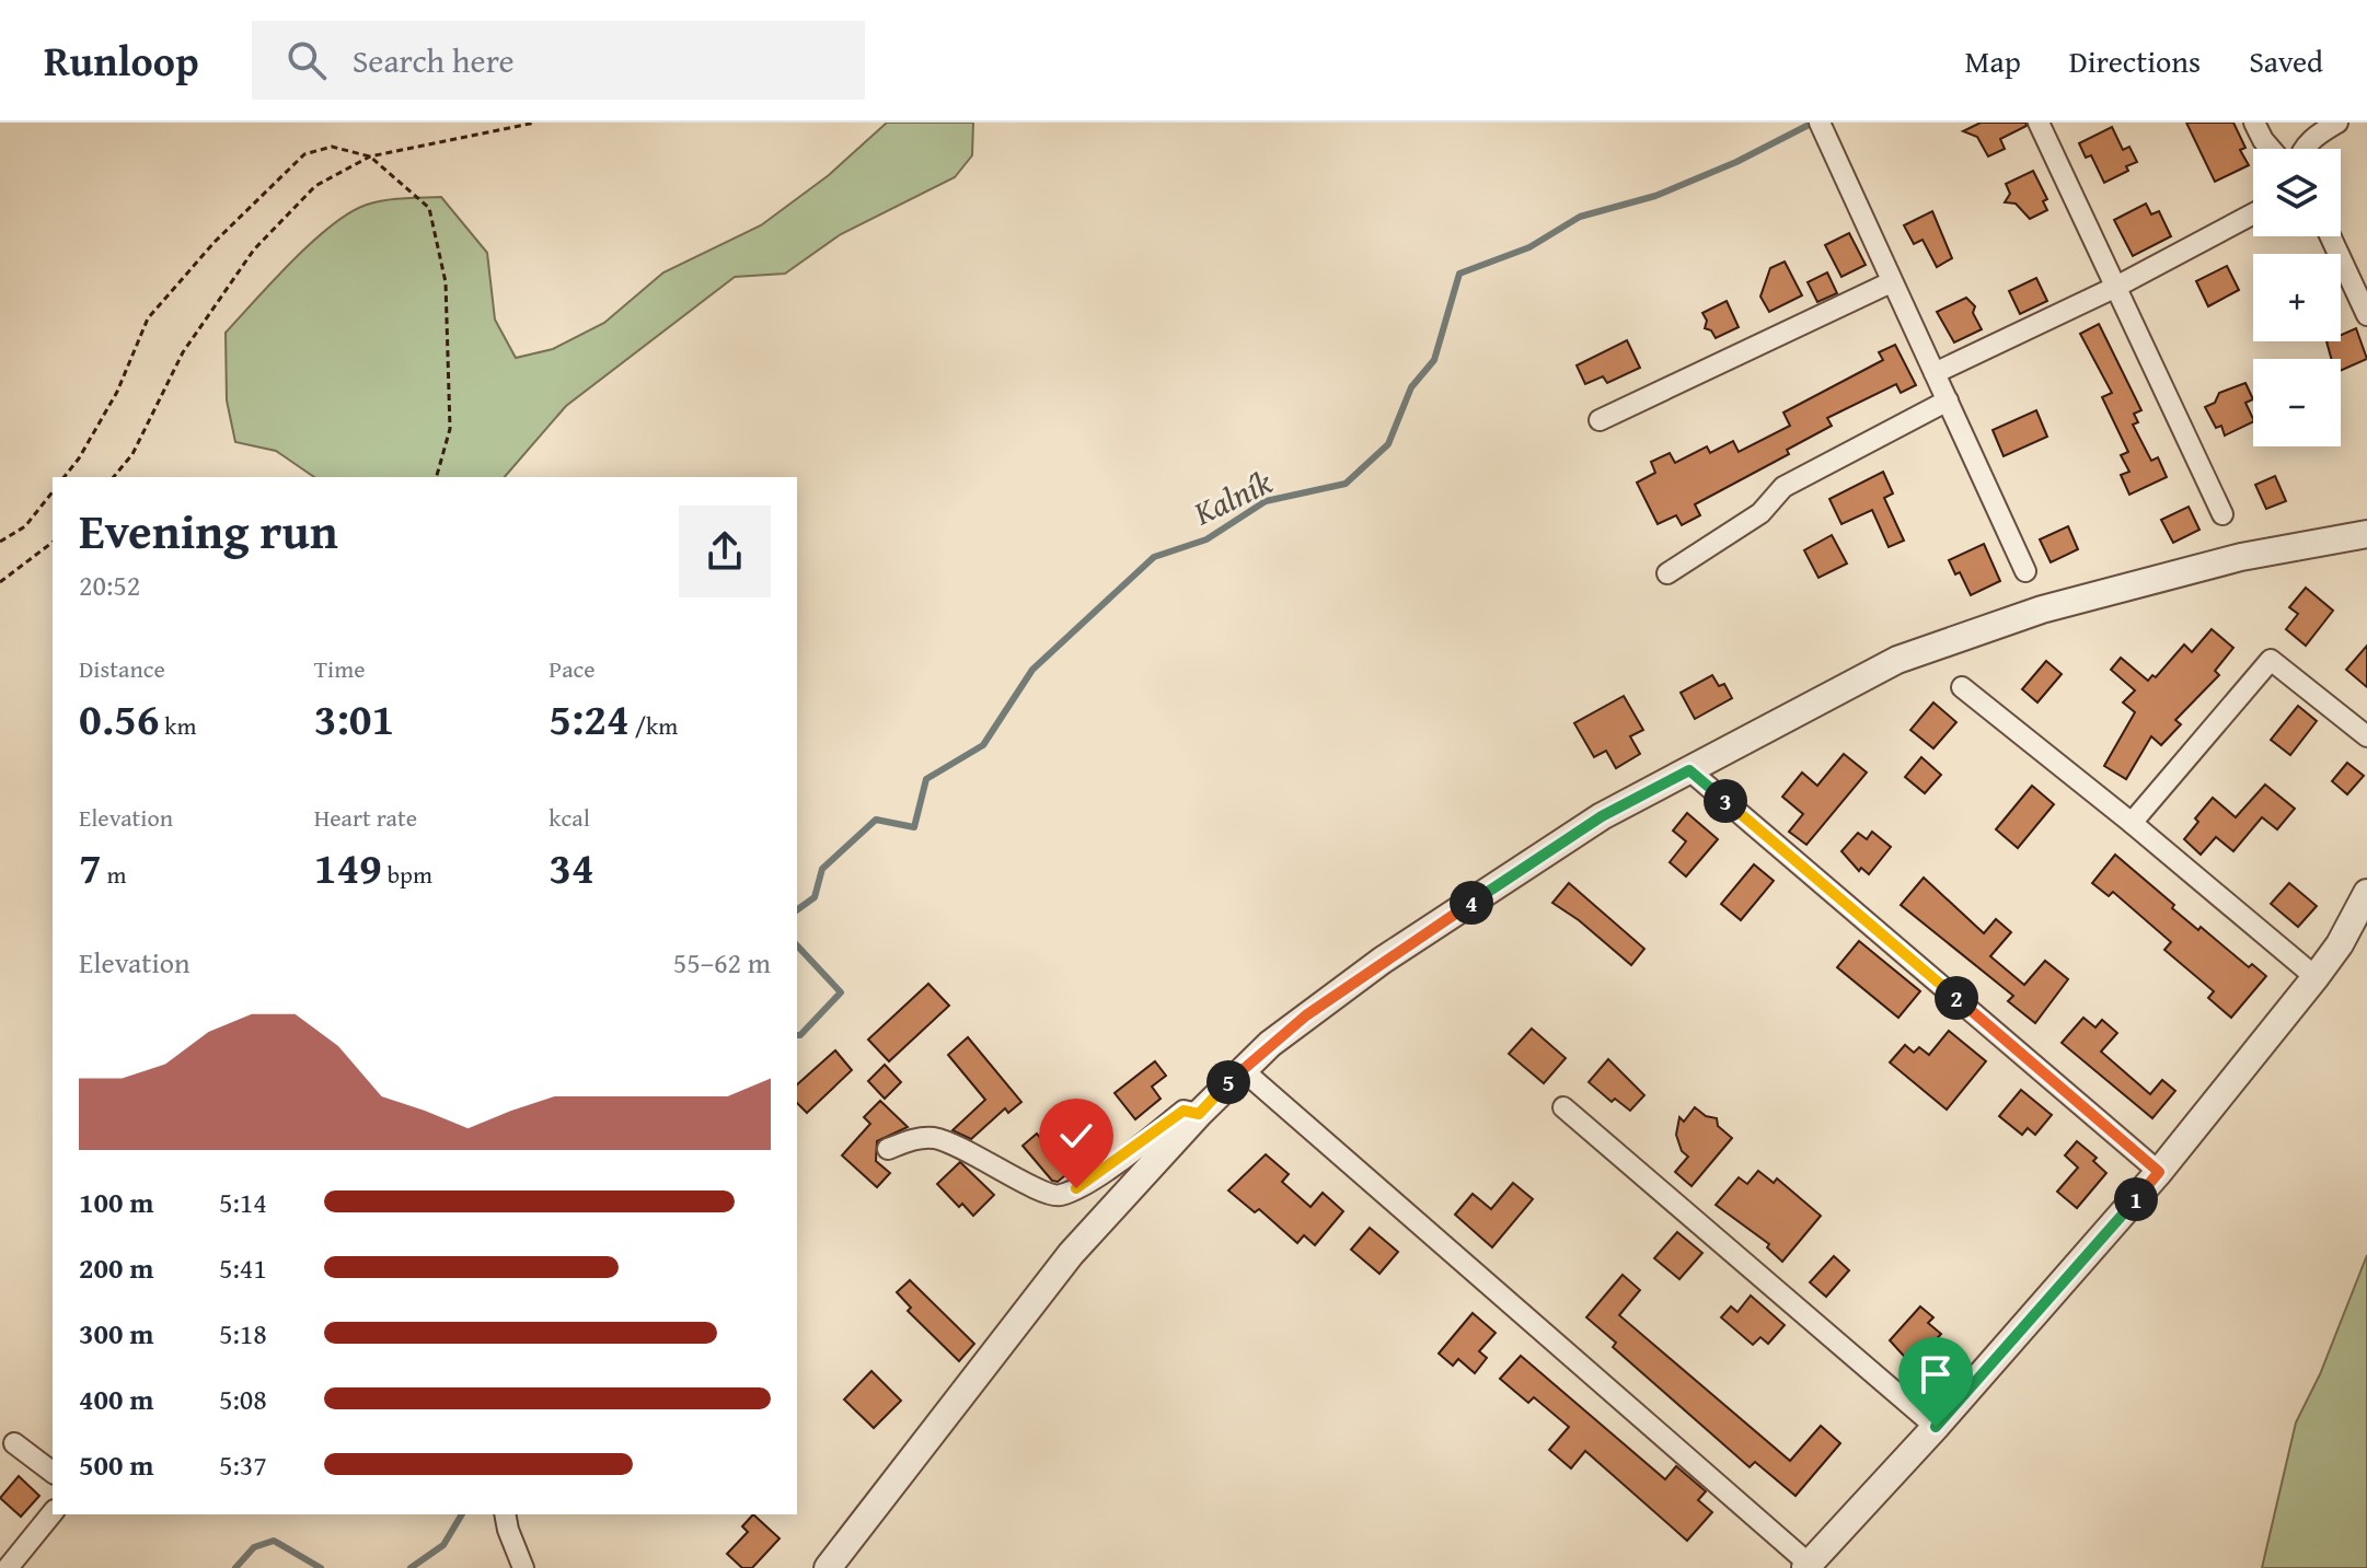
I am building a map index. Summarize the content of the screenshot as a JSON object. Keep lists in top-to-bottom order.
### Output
{
  "water": ["Kalník"],
  "page": {
    "header": "Runloop",
    "search": "Search here",
    "nav": ["Map", "Directions", "Saved"],
    "map_buttons": ["+", "−"],
    "heading": ["Evening run", "20:52"],
    "stats": [
      ["Distance", "0.56 km"],
      ["Time", "3:01"],
      ["Pace", "5:24 /km"],
      ["Elevation", "7 m"],
      ["Heart rate", "149 bpm"],
      ["kcal", "34"]
    ],
    "pins": [
      "3",
      "4",
      "2",
      "5",
      "1"
    ],
    "chart": ["Elevation", "55–62 m"],
    "list": [
      {
        "name": "100 m",
        "note": "5:14"
      },
      {
        "name": "200 m",
        "note": "5:41"
      },
      {
        "name": "300 m",
        "note": "5:18"
      },
      {
        "name": "400 m",
        "note": "5:08"
      },
      {
        "name": "500 m",
        "note": "5:37"
      }
    ]
  }
}
